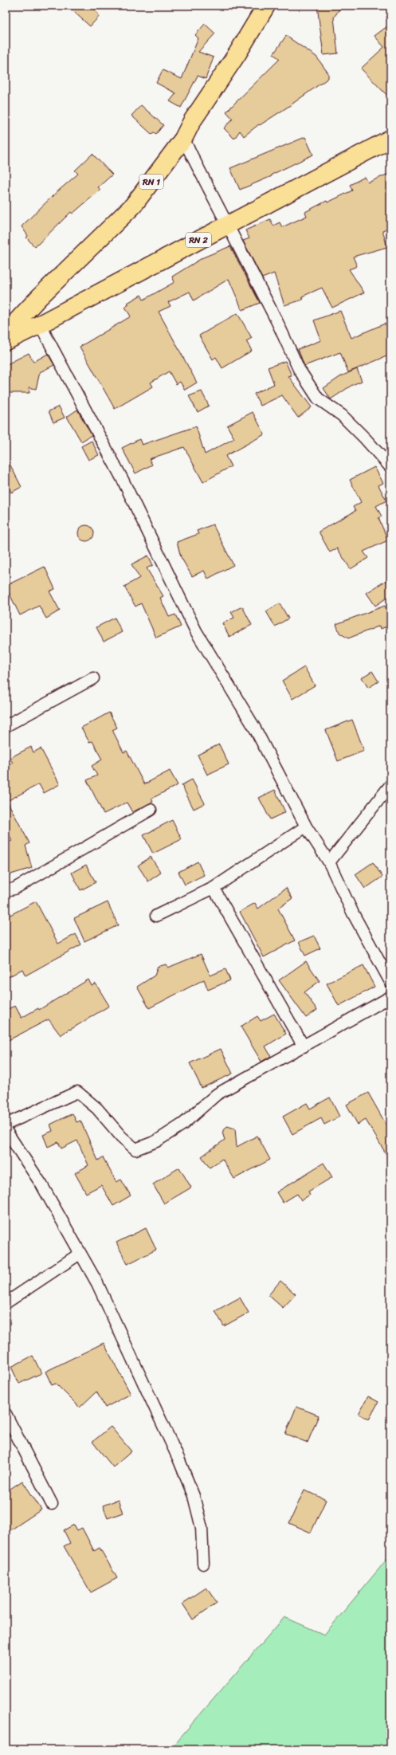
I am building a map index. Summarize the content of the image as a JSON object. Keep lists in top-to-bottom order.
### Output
{
  "streets": {
    "main road": ["RN 1", "RN 2"]
  }
}
